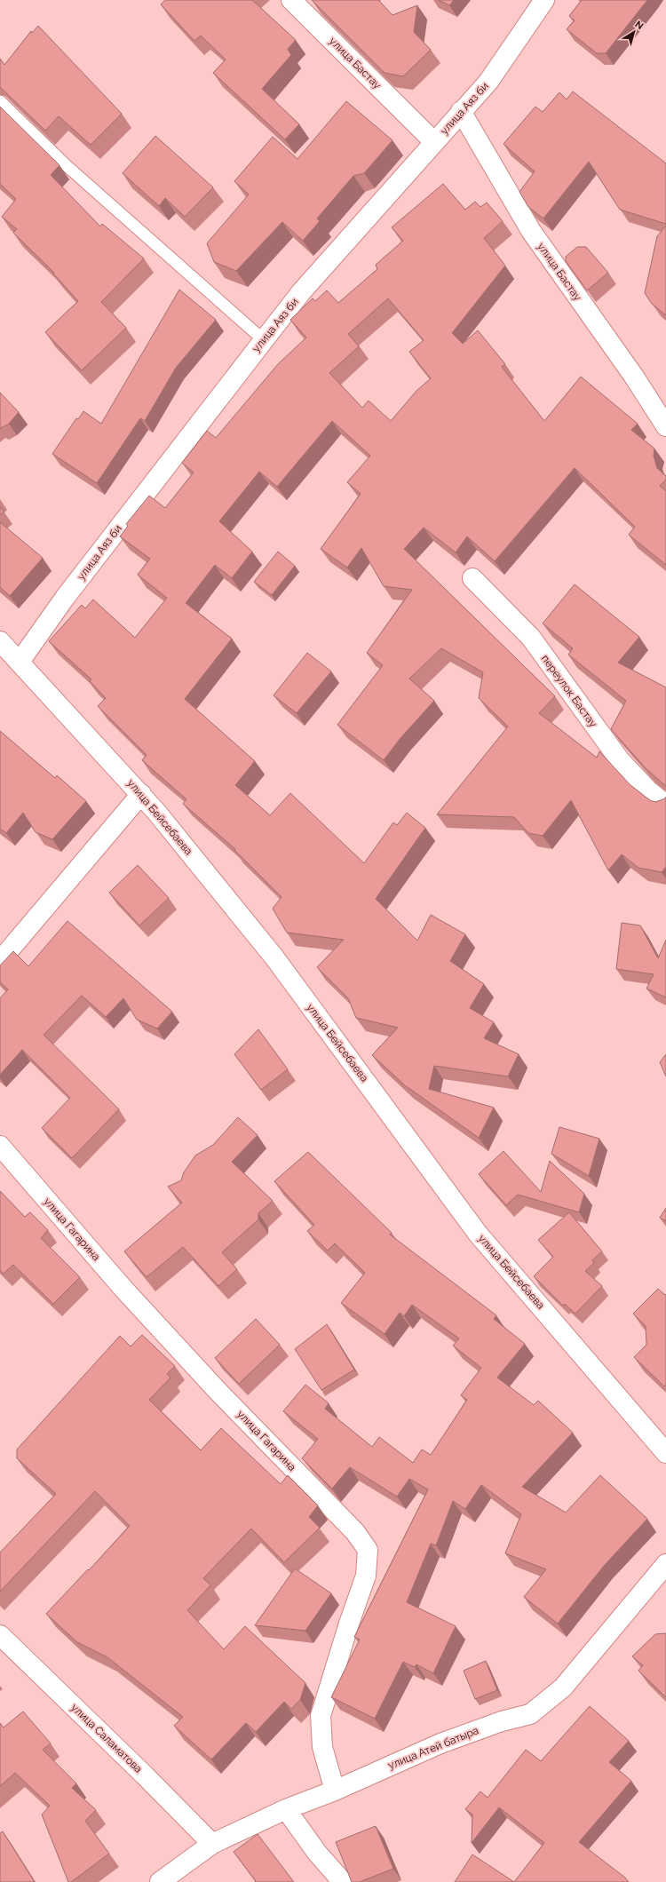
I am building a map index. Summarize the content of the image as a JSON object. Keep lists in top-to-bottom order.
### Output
{
  "streets": {
    "street": [
      "улица Бастау",
      "улица Аяз би",
      "переулок Бастау",
      "улица Бейсебаева",
      "улица Гагарина",
      "улица Саламатова",
      "улица Атей батыра"
    ]
  },
  "crossings": [
    ["улица Бастау", "улица Аяз би"],
    ["улица Аяз би", "улица Бейсебаева"],
    ["улица Гагарина", "улица Атей батыра"],
    ["улица Саламатова", "улица Атей батыра"]
  ],
  "north": "top right"
}
